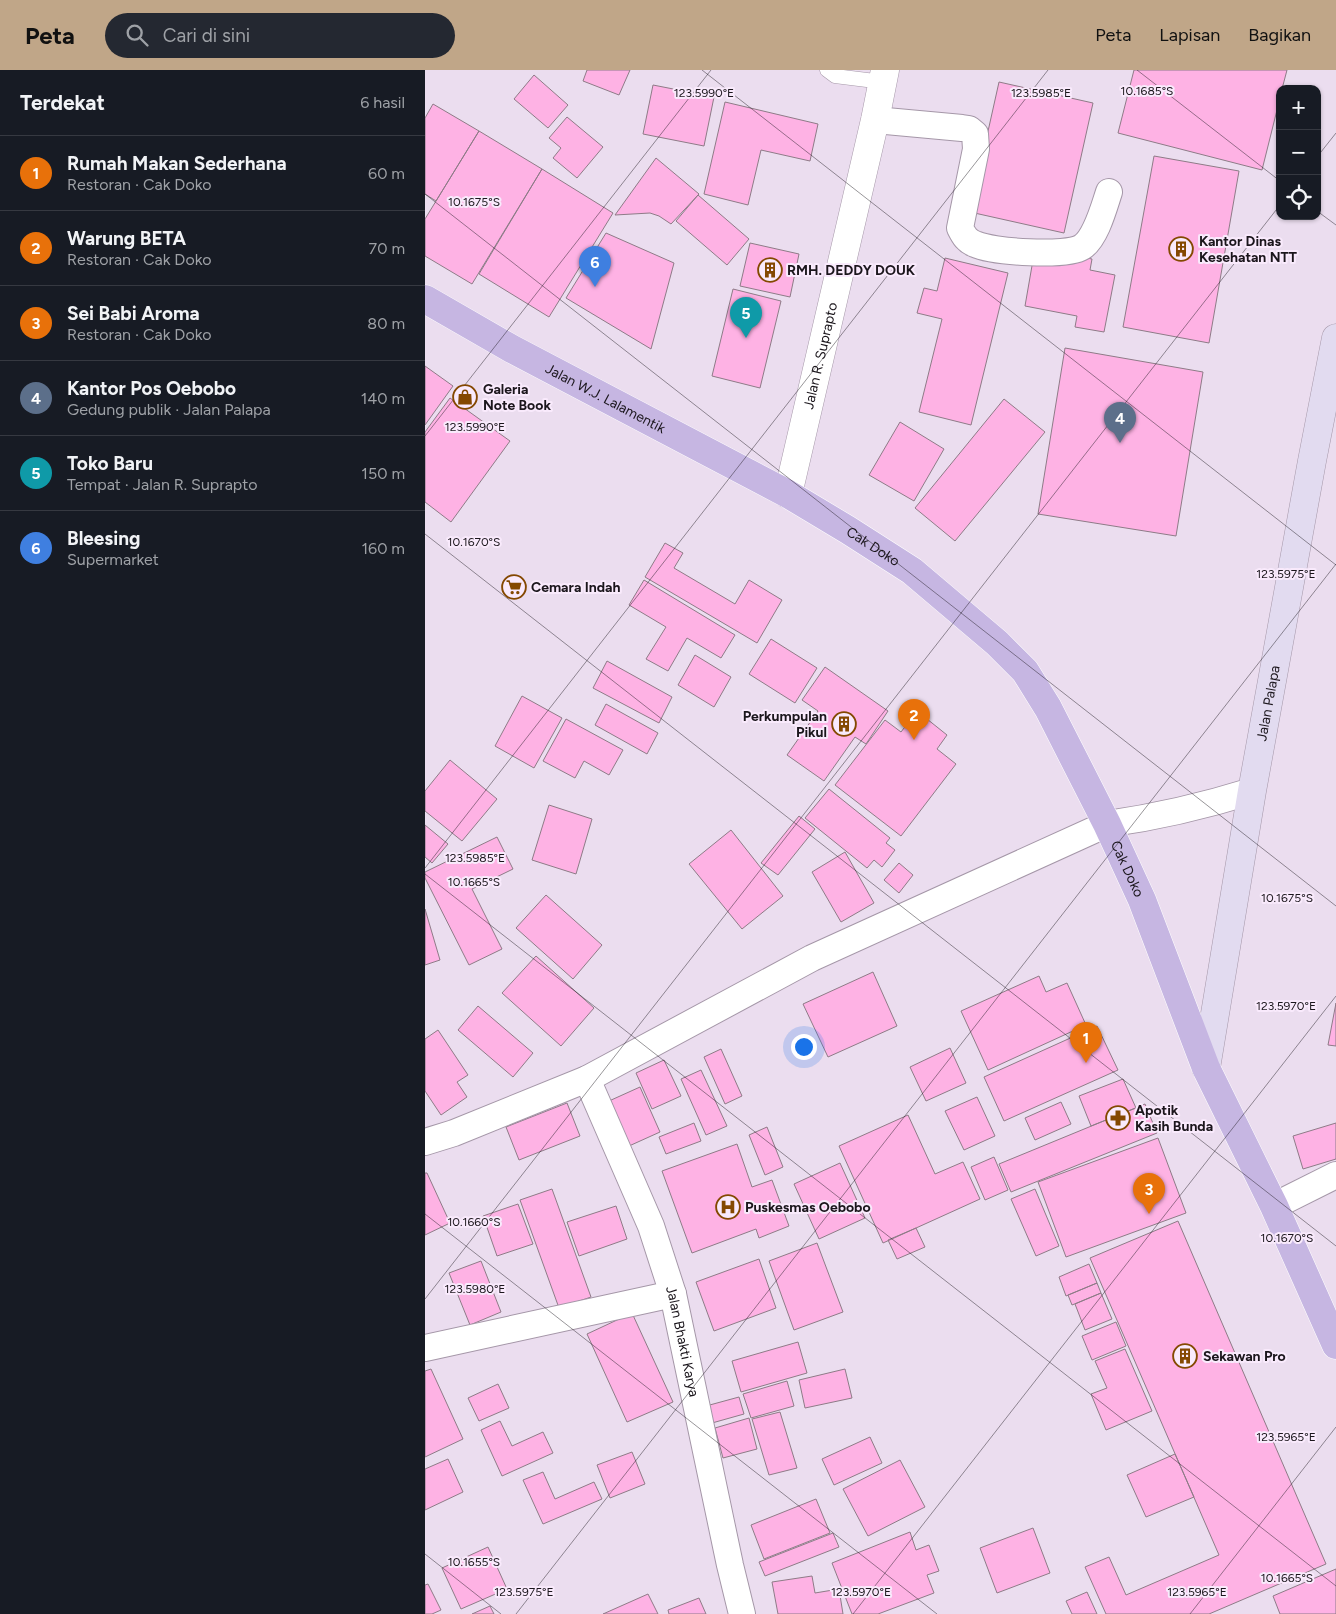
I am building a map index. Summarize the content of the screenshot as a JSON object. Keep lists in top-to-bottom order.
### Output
{
  "streets": {
    "main road": ["Jalan W.J. Lalamentik", "Cak Doko", "Jalan Palapa"],
    "street": ["Jalan R. Suprapto", "Jalan Bhakti Karya"]
  },
  "crossings": [
    ["Jalan R. Suprapto", "Jalan W.J. Lalamentik"],
    ["Jalan R. Suprapto", "Cak Doko"],
    ["Jalan W.J. Lalamentik", "Cak Doko"],
    ["Cak Doko", "Jalan Palapa"]
  ],
  "places": {
    "building": [
      "Kantor Dinas Kesehatan NTT",
      "RMH. DEDDY DOUK",
      "Perkumpulan Pikul",
      "Sekawan Pro"
    ],
    "shop": ["Galeria Note Book"],
    "supermarket": ["Cemara Indah"],
    "pharmacy": ["Apotik Kasih Bunda"],
    "hospital": ["Puskesmas Oebobo"]
  },
  "page": {
    "header": "Peta",
    "search": "Cari di sini",
    "nav": ["Peta", "Lapisan", "Bagikan"],
    "heading": ["Terdekat", "6 hasil"],
    "map_buttons": ["+", "−"],
    "list": [
      {
        "mark": "1",
        "name": "Rumah Makan Sederhana",
        "note": "Restoran · Cak Doko",
        "value": "60 m"
      },
      {
        "mark": "2",
        "name": "Warung BETA",
        "note": "Restoran · Cak Doko",
        "value": "70 m"
      },
      {
        "mark": "3",
        "name": "Sei Babi Aroma",
        "note": "Restoran · Cak Doko",
        "value": "80 m"
      },
      {
        "mark": "4",
        "name": "Kantor Pos Oebobo",
        "note": "Gedung publik · Jalan Palapa",
        "value": "140 m"
      },
      {
        "mark": "5",
        "name": "Toko Baru",
        "note": "Tempat · Jalan R. Suprapto",
        "value": "150 m"
      },
      {
        "mark": "6",
        "name": "Bleesing",
        "note": "Supermarket",
        "value": "160 m"
      }
    ],
    "pins": [
      "6",
      "5",
      "4",
      "2",
      "1",
      "3"
    ]
  },
  "coordinates": [
    "10.1685°S",
    "123.5990°E",
    "123.5985°E",
    "10.1675°S",
    "10.1670°S",
    "123.5975°E",
    "10.1665°S",
    "123.5970°E",
    "10.1660°S",
    "123.5980°E",
    "123.5965°E",
    "10.1655°S"
  ]
}
